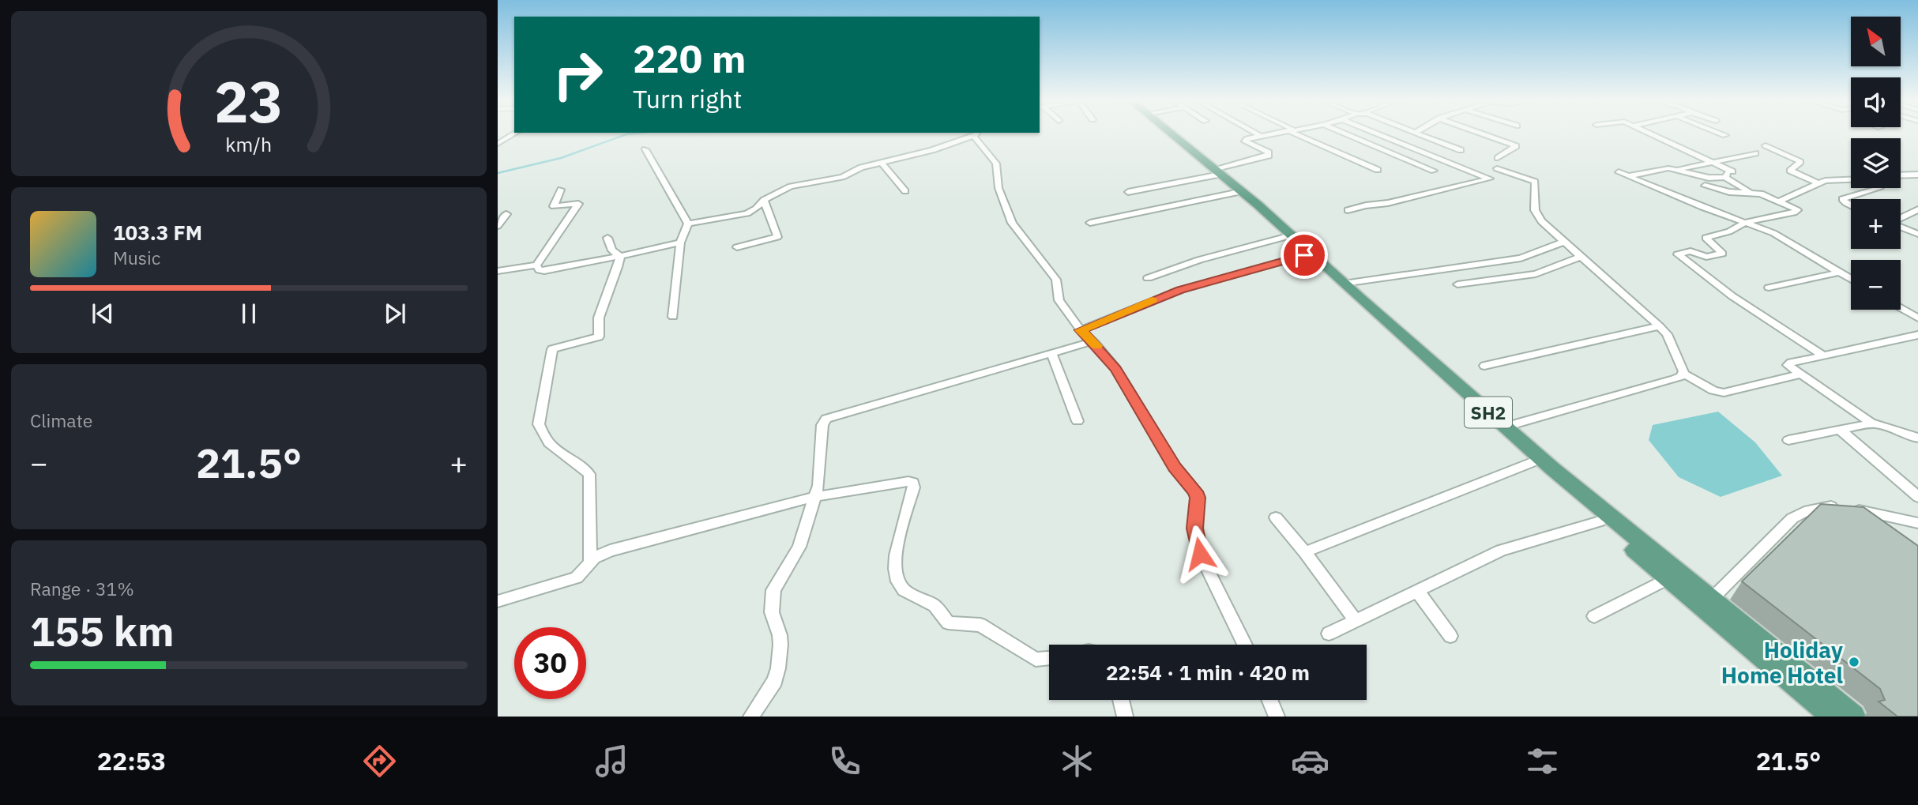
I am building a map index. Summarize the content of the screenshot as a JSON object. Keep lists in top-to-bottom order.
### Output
{
  "streets": {
    "main road": ["SH2"]
  },
  "places": ["Holiday Home Hotel"],
  "north": "top left",
  "page": {
    "map_buttons": ["+", "−"],
    "turn": ["220 m", "Turn right"],
    "song": ["103.3 FM", "Music"],
    "tile": [
      "Climate",
      ["Range · 31%", "155 km"]
    ],
    "heat": ["−", "21.5°", "+"],
    "limit": "30",
    "trip": "22:54 · 1 min · 420 m",
    "tabs": ["22:53", "21.5°"],
    "gauge": ["23", "km/h"]
  }
}
